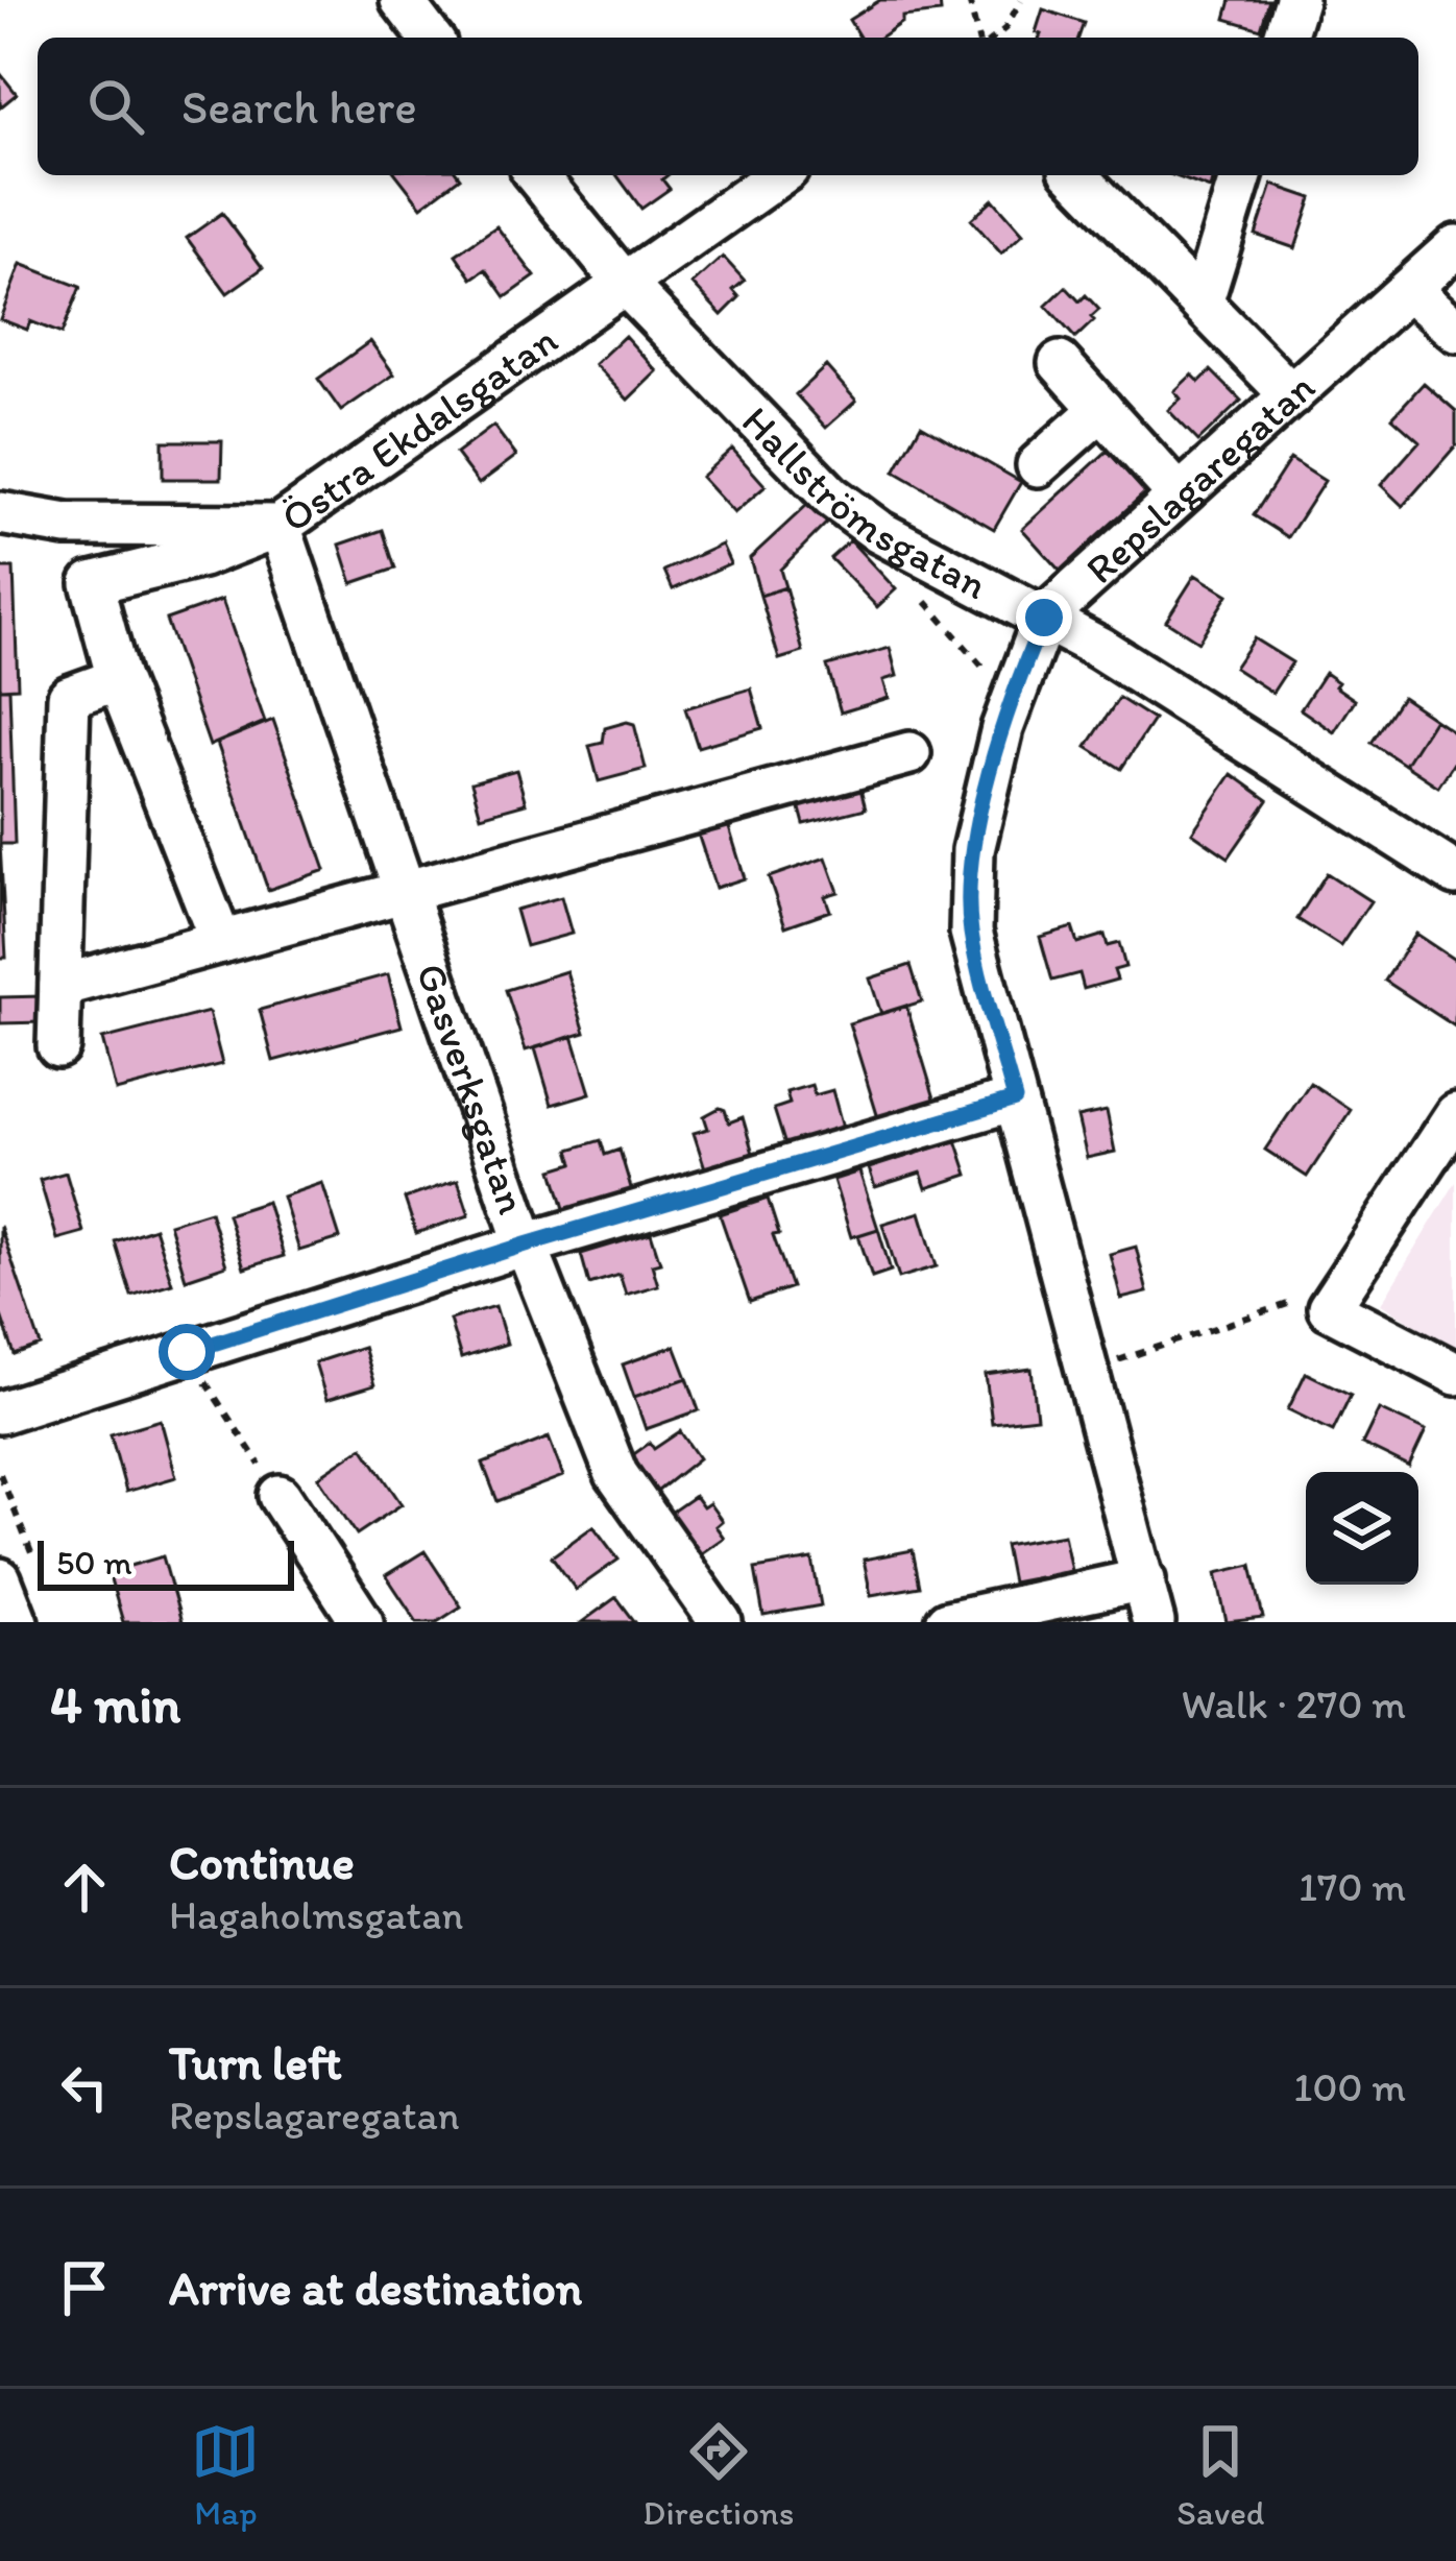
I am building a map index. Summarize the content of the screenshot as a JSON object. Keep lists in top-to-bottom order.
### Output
{
  "streets": {
    "street": [
      "Östra Ekdalsgatan",
      "Repslagaregatan",
      "Hallströmsgatan",
      "Gasverksgatan"
    ]
  },
  "crossings": [
    ["Östra Ekdalsgatan", "Hallströmsgatan"],
    ["Östra Ekdalsgatan", "Gasverksgatan"],
    ["Repslagaregatan", "Hallströmsgatan"]
  ],
  "scale_bar": "50 m",
  "page": {
    "search": "Search here",
    "scale": "50 m",
    "heading": ["4 min", "Walk · 270 m"],
    "list": [
      ["Continue", "Hagaholmsgatan", "170 m"],
      ["Turn left", "Repslagaregatan", "100 m"],
      "Arrive at destination"
    ],
    "nav": ["Map", "Directions", "Saved"]
  }
}
